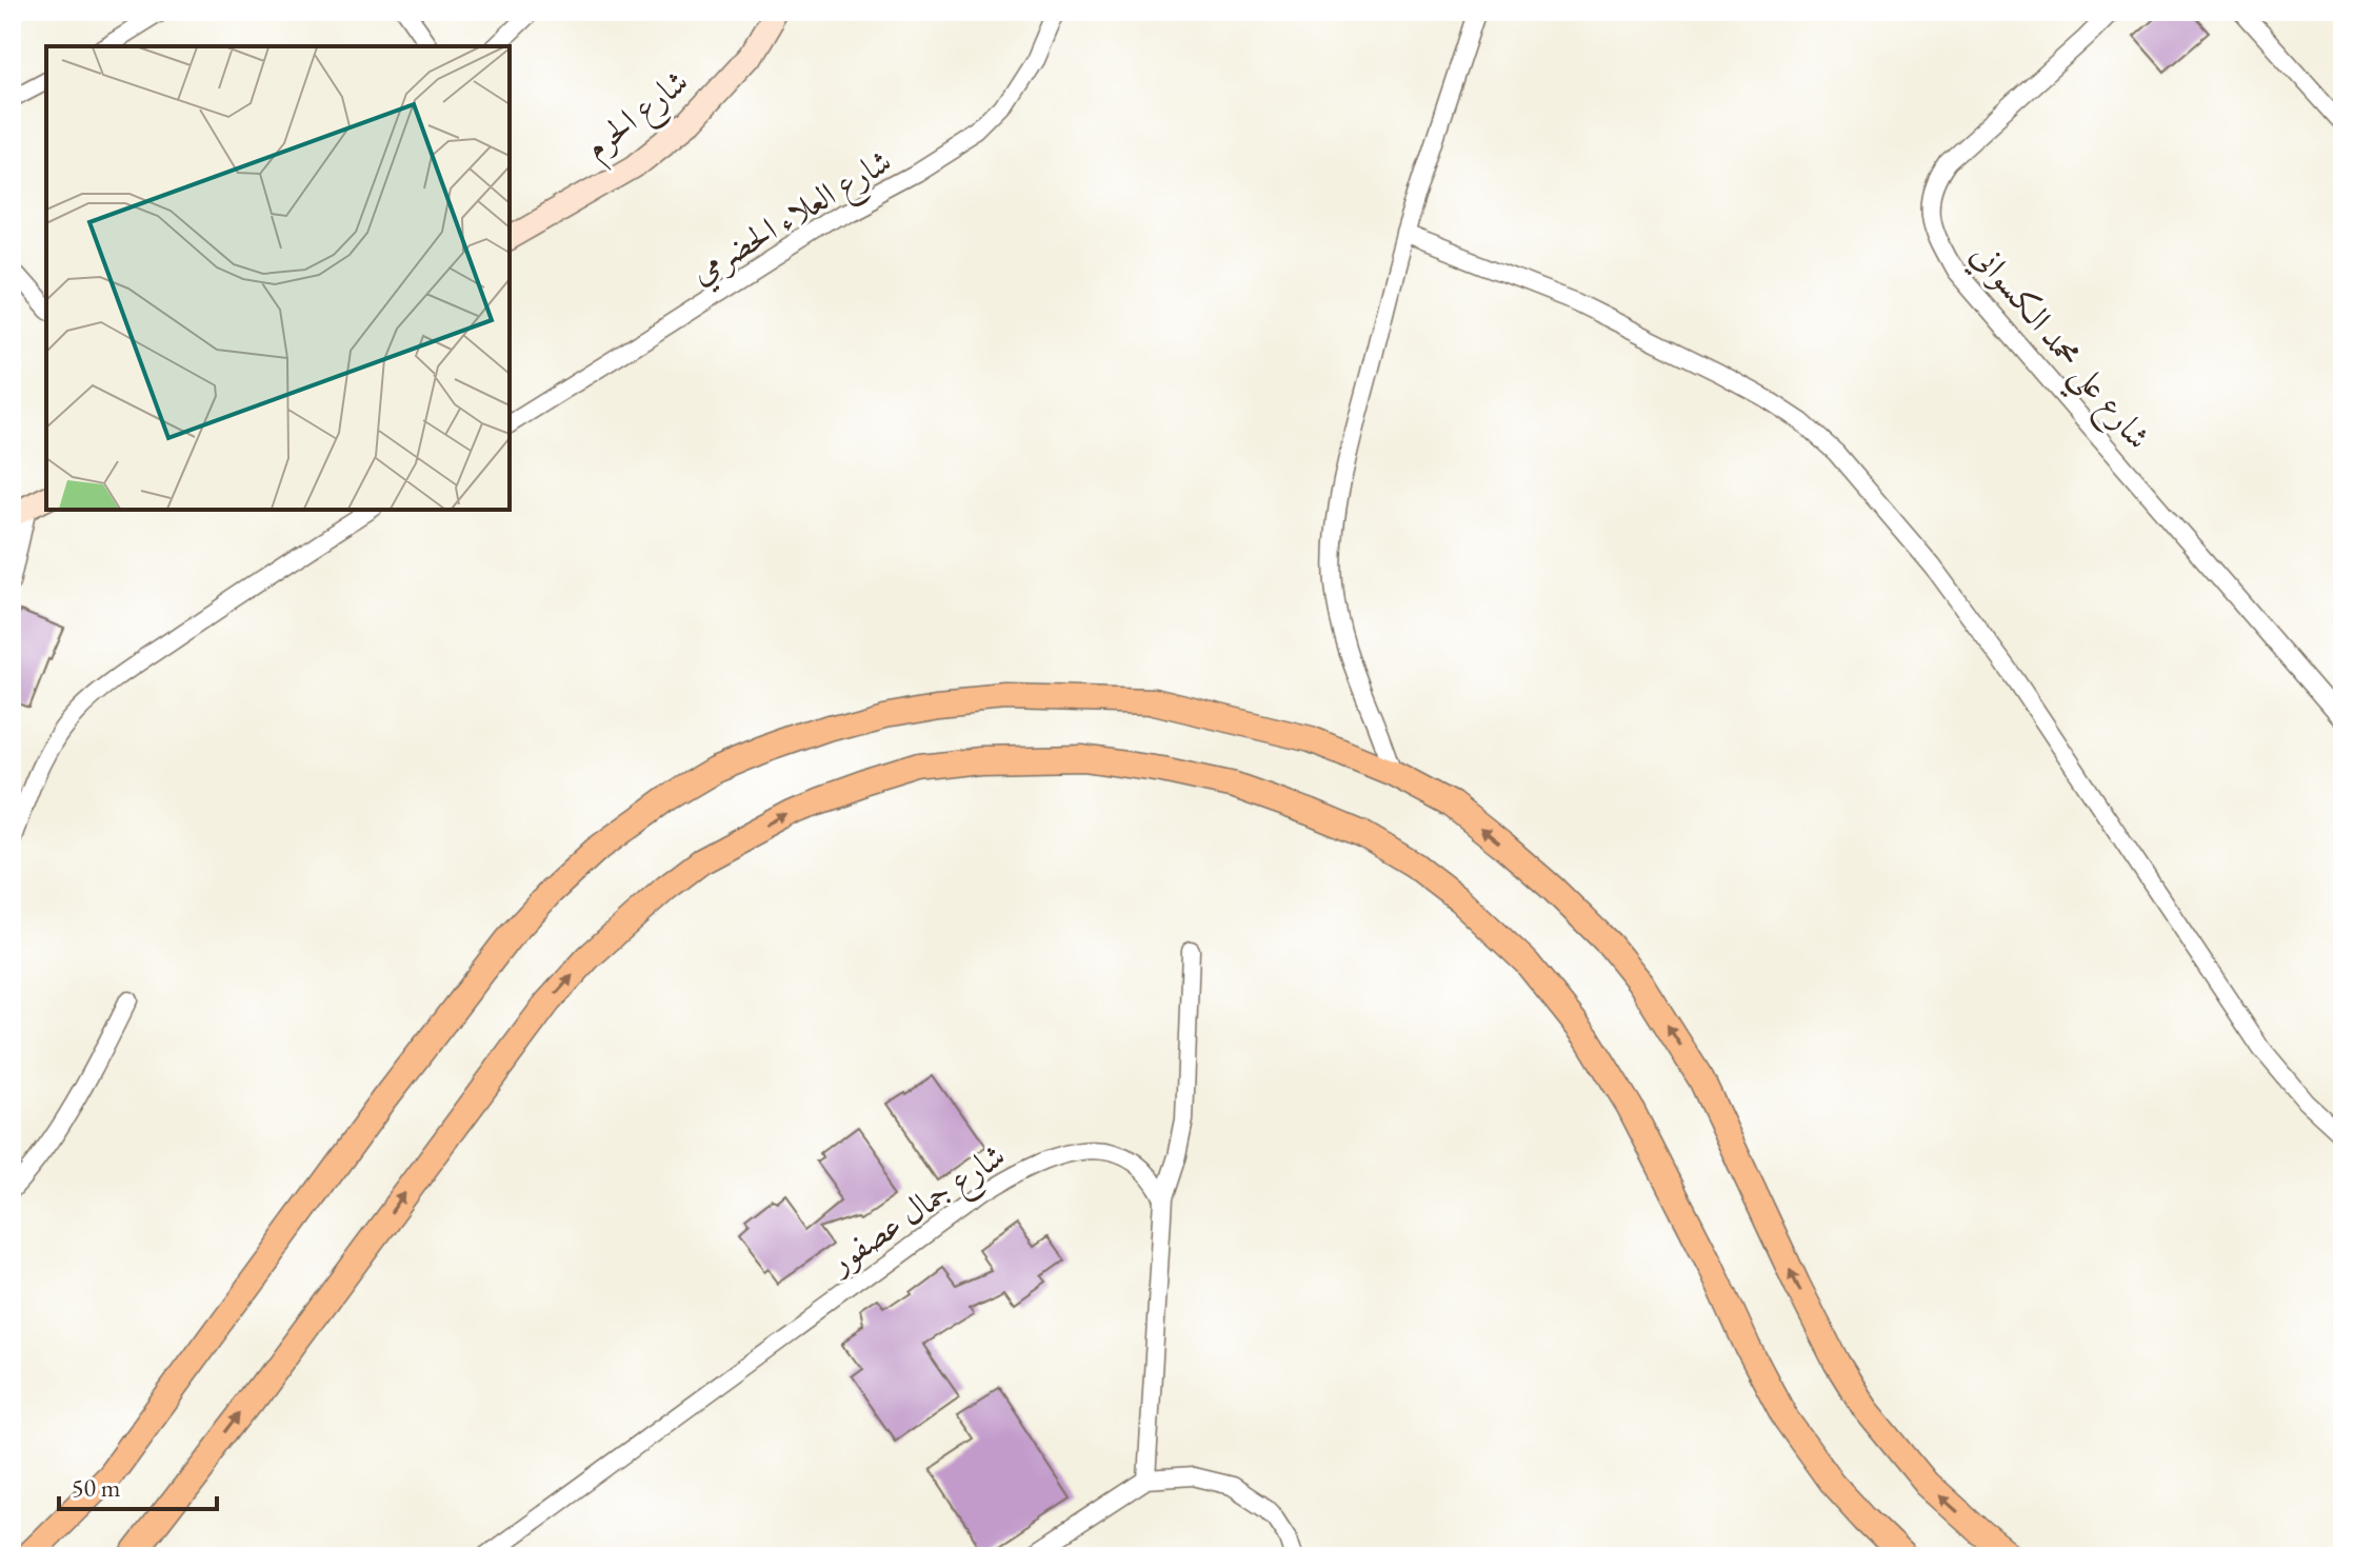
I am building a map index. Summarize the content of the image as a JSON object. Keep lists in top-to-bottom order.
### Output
{
  "streets": {
    "street": [
      "شارع الحرم",
      "شارع العلاء الحضرمي",
      "شارع علي محمد الكسواني",
      "شارع جمال عصفور"
    ]
  },
  "scale_bar": "50 m"
}
